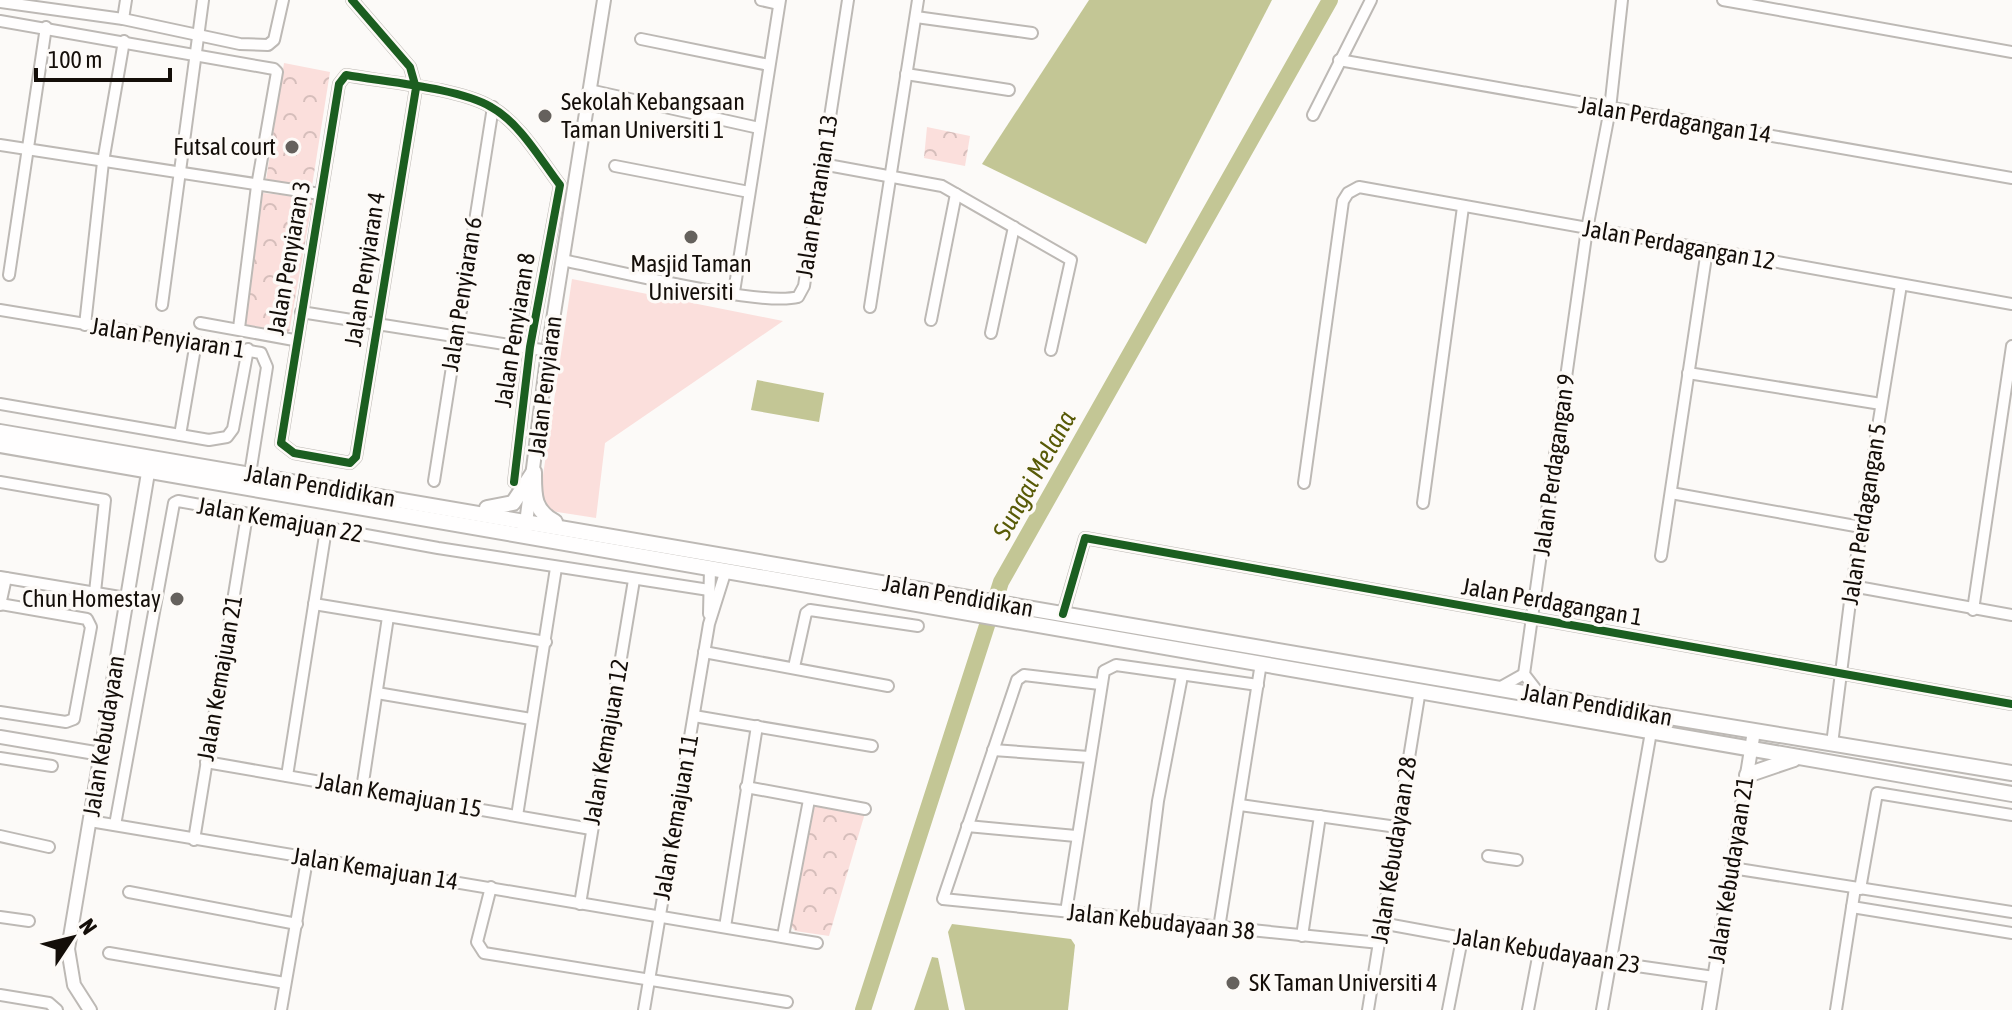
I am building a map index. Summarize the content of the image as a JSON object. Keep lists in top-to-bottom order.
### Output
{
  "streets": {
    "main road": ["Jalan Pendidikan"],
    "street": [
      "Jalan Perdagangan 14",
      "Jalan Pertanian 13",
      "Jalan Perdagangan 12",
      "Jalan Penyiaran 3",
      "Jalan Penyiaran 4",
      "Jalan Penyiaran 6",
      "Jalan Penyiaran 8",
      "Jalan Penyiaran 1",
      "Jalan Penyiaran",
      "Jalan Perdagangan 9",
      "Jalan Perdagangan 5",
      "Jalan Kemajuan 22",
      "Jalan Perdagangan 1",
      "Jalan Kemajuan 21",
      "Jalan Kebudayaan",
      "Jalan Kemajuan 12",
      "Jalan Kemajuan 15",
      "Jalan Kemajuan 11",
      "Jalan Kebudayaan 28",
      "Jalan Kemajuan 14",
      "Jalan Kebudayaan 21",
      "Jalan Kebudayaan 38",
      "Jalan Kebudayaan 23"
    ]
  },
  "crossings": [
    ["Jalan Perdagangan 14", "Jalan Perdagangan 9"],
    ["Jalan Pertanian 13", "Jalan Penyiaran"],
    ["Jalan Perdagangan 12", "Jalan Perdagangan 9"],
    ["Jalan Perdagangan 12", "Jalan Perdagangan 5"],
    ["Jalan Penyiaran 3", "Jalan Penyiaran 4"],
    ["Jalan Penyiaran 6", "Jalan Penyiaran 8"],
    ["Jalan Penyiaran 1", "Jalan Pendidikan"],
    ["Jalan Penyiaran", "Jalan Pendidikan"],
    ["Jalan Perdagangan 9", "Jalan Perdagangan 1"],
    ["Jalan Pendidikan", "Jalan Perdagangan 5"],
    ["Jalan Pendidikan", "Jalan Perdagangan 1"],
    ["Jalan Pendidikan", "Jalan Kebudayaan"],
    ["Jalan Pendidikan", "Jalan Kemajuan 11"],
    ["Jalan Pendidikan", "Jalan Kebudayaan 28"],
    ["Jalan Pendidikan", "Jalan Kebudayaan 21"],
    ["Jalan Perdagangan 5", "Jalan Perdagangan 1"],
    ["Jalan Kemajuan 22", "Jalan Kemajuan 21"],
    ["Jalan Kemajuan 22", "Jalan Kemajuan 12"],
    ["Jalan Kemajuan 22", "Jalan Kemajuan 11"],
    ["Jalan Kemajuan 22", "Jalan Kemajuan 14"],
    ["Jalan Kemajuan 21", "Jalan Kemajuan 15"],
    ["Jalan Kemajuan 21", "Jalan Kemajuan 14"],
    ["Jalan Kebudayaan", "Jalan Kemajuan 14"],
    ["Jalan Kemajuan 12", "Jalan Kemajuan 15"],
    ["Jalan Kemajuan 12", "Jalan Kemajuan 14"],
    ["Jalan Kemajuan 11", "Jalan Kemajuan 14"],
    ["Jalan Kebudayaan 28", "Jalan Kebudayaan 38"],
    ["Jalan Kebudayaan 28", "Jalan Kebudayaan 23"],
    ["Jalan Kebudayaan 21", "Jalan Kebudayaan 23"]
  ],
  "water": ["Sungai Melana"],
  "places": [
    "Sekolah Kebangsaan Taman Universiti 1",
    "Futsal court",
    "Masjid Taman Universiti",
    "Chun Homestay",
    "SK Taman Universiti 4"
  ],
  "scale_bar": "100 m",
  "north": "top right"
}
